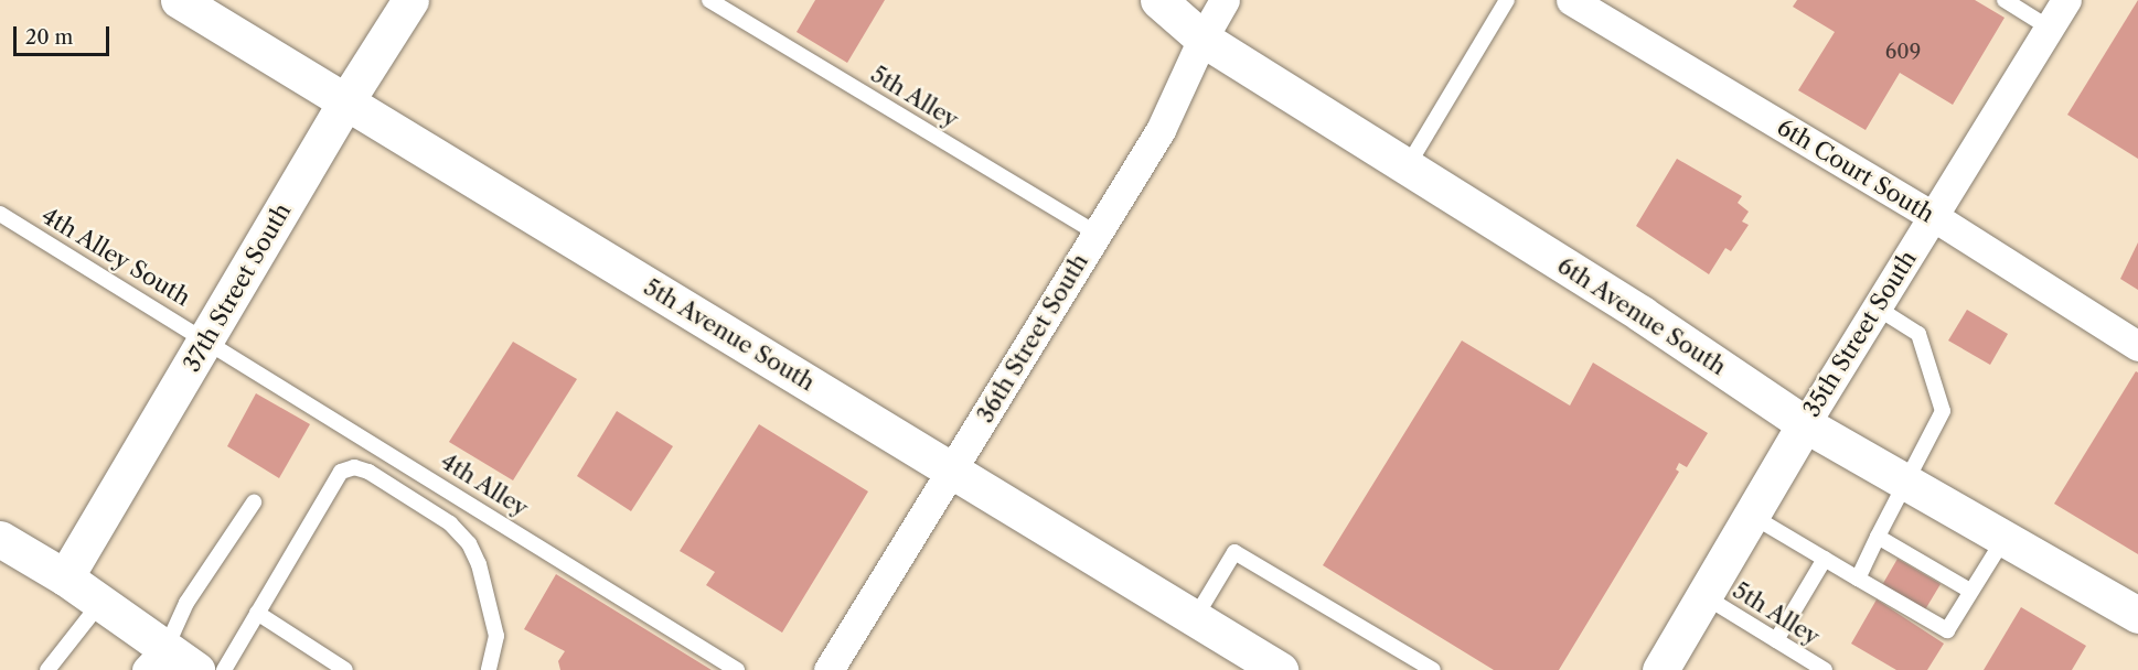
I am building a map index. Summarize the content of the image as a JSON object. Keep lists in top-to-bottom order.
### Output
{
  "streets": {
    "street": [
      "6th Court South",
      "37th Street South",
      "6th Avenue South",
      "35th Street South",
      "5th Avenue South",
      "36th Street South"
    ],
    "lane": ["5th Alley", "4th Alley South", "4th Alley"]
  },
  "crossings": [
    ["5th Alley", "35th Street South"],
    ["5th Alley", "36th Street South"],
    ["6th Court South", "35th Street South"],
    ["4th Alley South", "37th Street South"],
    ["4th Alley South", "4th Alley"],
    ["37th Street South", "5th Avenue South"],
    ["37th Street South", "4th Alley"],
    ["6th Avenue South", "35th Street South"],
    ["6th Avenue South", "36th Street South"],
    ["5th Avenue South", "36th Street South"]
  ],
  "house_numbers": ["609"],
  "scale_bar": "20 m"
}
